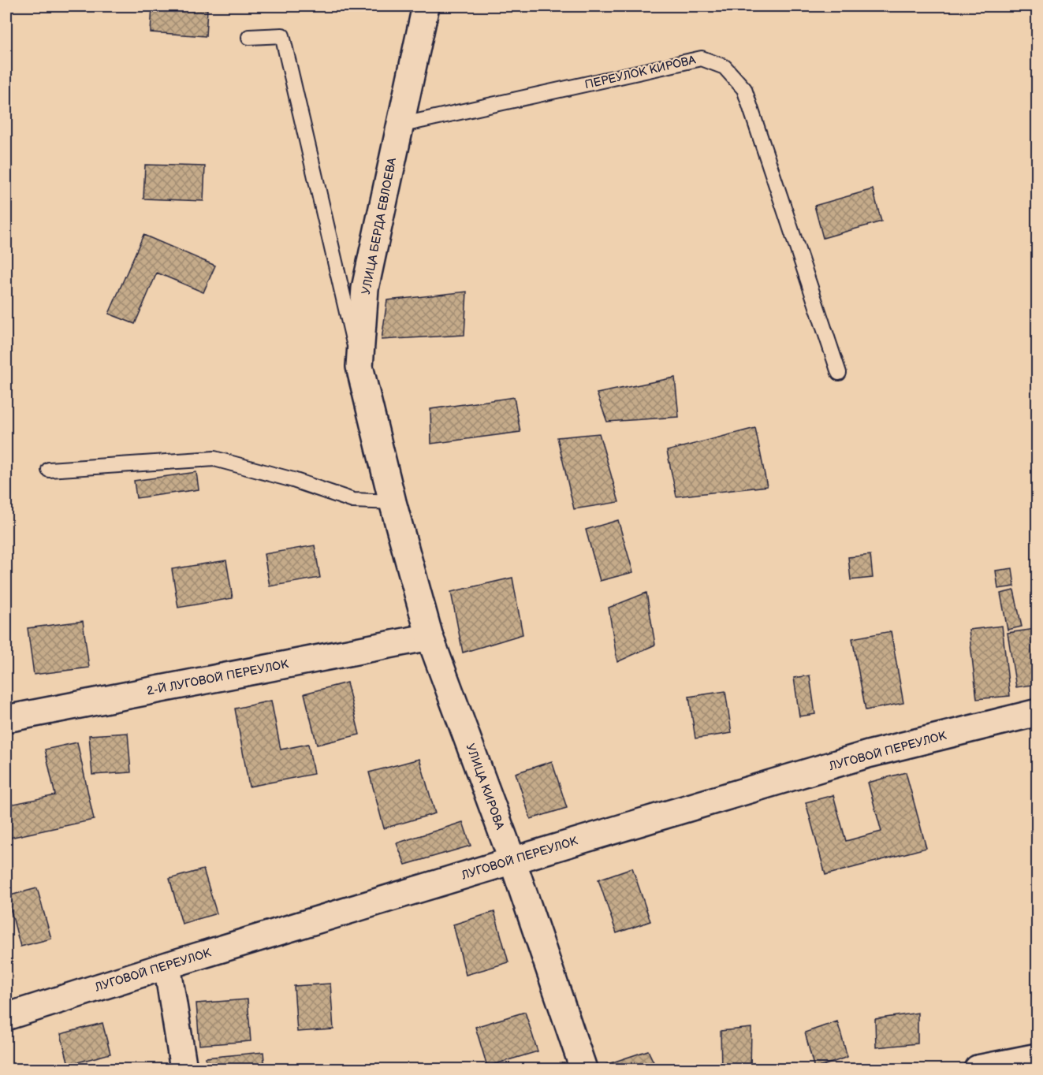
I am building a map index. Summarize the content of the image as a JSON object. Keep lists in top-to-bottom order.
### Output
{
  "streets": {
    "street": [
      "УЛИЦА БЕРДА ЕВЛОЕВА",
      "2-Й ЛУГОВОЙ ПЕРЕУЛОК",
      "ЛУГОВОЙ ПЕРЕУЛОК",
      "УЛИЦА КИРОВА"
    ],
    "lane": ["ПЕРЕУЛОК КИРОВА"]
  },
  "crossings": [
    ["ПЕРЕУЛОК КИРОВА", "УЛИЦА БЕРДА ЕВЛОЕВА"],
    ["УЛИЦА БЕРДА ЕВЛОЕВА", "УЛИЦА КИРОВА"],
    ["2-Й ЛУГОВОЙ ПЕРЕУЛОК", "УЛИЦА КИРОВА"],
    ["ЛУГОВОЙ ПЕРЕУЛОК", "УЛИЦА КИРОВА"]
  ]
}
